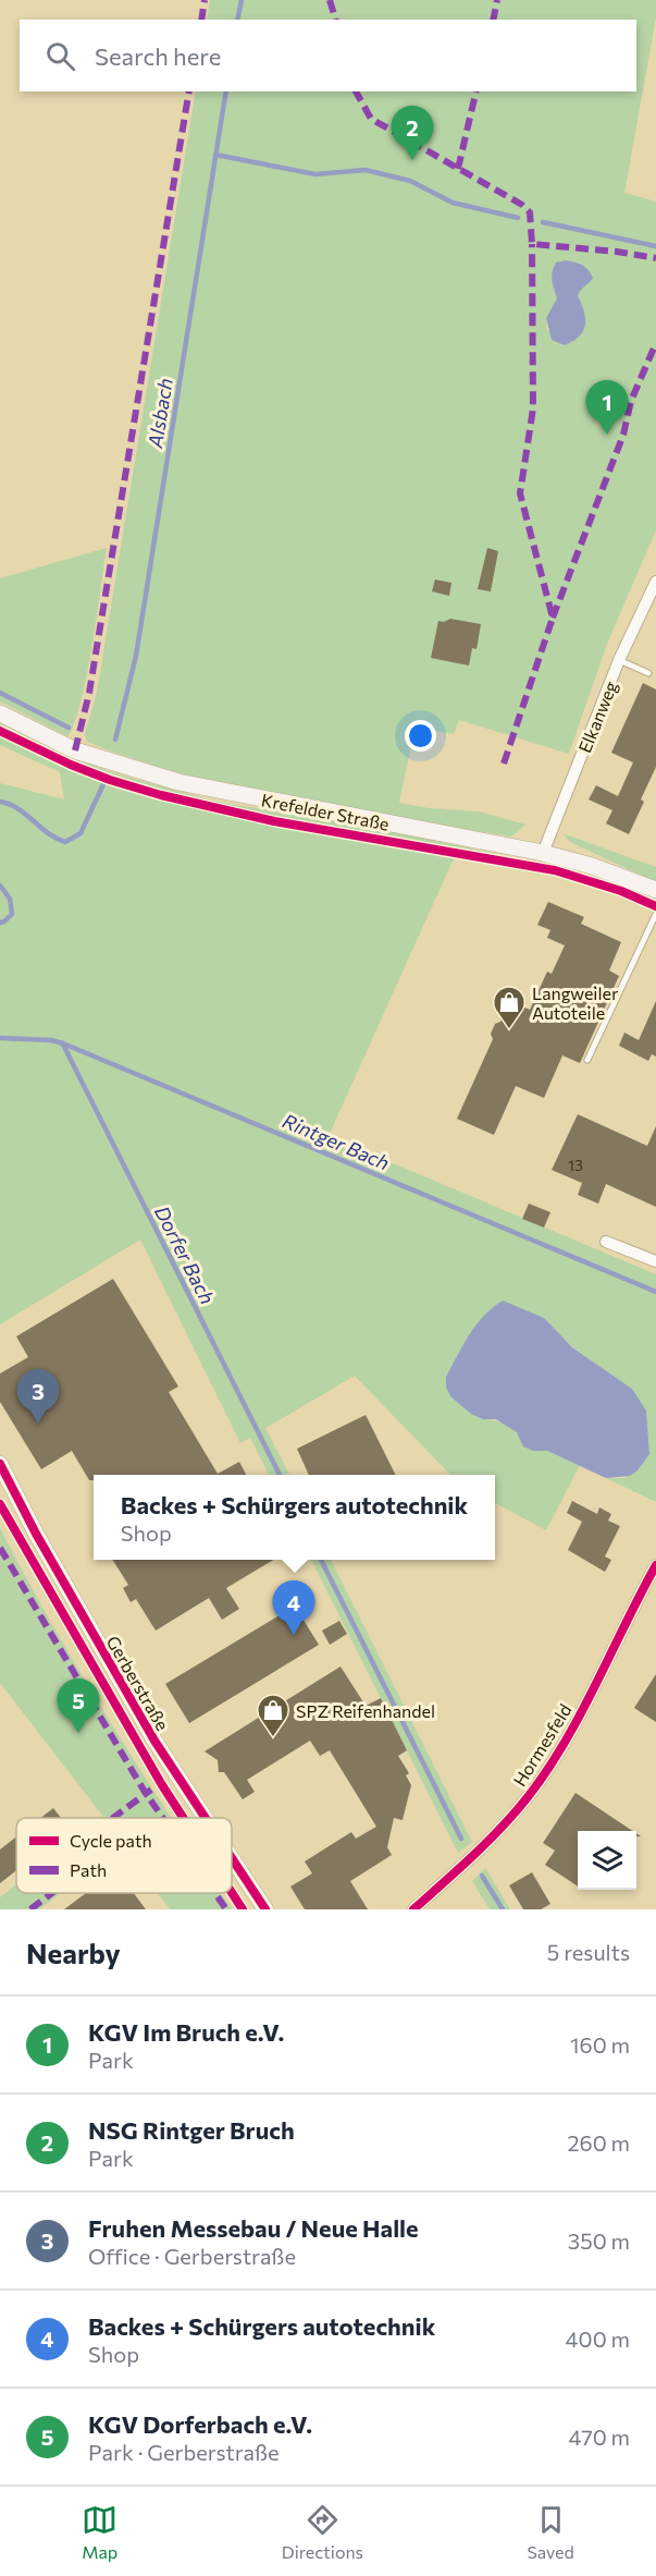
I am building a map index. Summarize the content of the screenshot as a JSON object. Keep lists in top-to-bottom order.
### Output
{
  "streets": {
    "main road": ["Krefelder Straße"],
    "street": ["Elkanweg", "Gerberstraße", "Hormesfeld"]
  },
  "crossings": [
    ["Elkanweg", "Krefelder Straße"]
  ],
  "water": ["Alsbach", "Rintger Bach", "Dorfer Bach"],
  "places": {
    "shop": ["Langweiler Autoteile", "SPZ Reifenhandel"]
  },
  "house_numbers": ["13"],
  "legend": ["Cycle path", "Path"],
  "page": {
    "search": "Search here",
    "pins": [
      "2",
      "1",
      "3",
      "4",
      "5"
    ],
    "popup": ["Backes + Schürgers autotechnik", "Shop"],
    "heading": ["Nearby", "5 results"],
    "list": [
      {
        "mark": "1",
        "name": "KGV Im Bruch e.V.",
        "note": "Park",
        "value": "160 m"
      },
      {
        "mark": "2",
        "name": "NSG Rintger Bruch",
        "note": "Park",
        "value": "260 m"
      },
      {
        "mark": "3",
        "name": "Fruhen Messebau / Neue Halle",
        "note": "Office · Gerberstraße",
        "value": "350 m"
      },
      {
        "mark": "4",
        "name": "Backes + Schürgers autotechnik",
        "note": "Shop",
        "value": "400 m"
      },
      {
        "mark": "5",
        "name": "KGV Dorferbach e.V.",
        "note": "Park · Gerberstraße",
        "value": "470 m"
      }
    ],
    "nav": ["Map", "Directions", "Saved"]
  }
}
